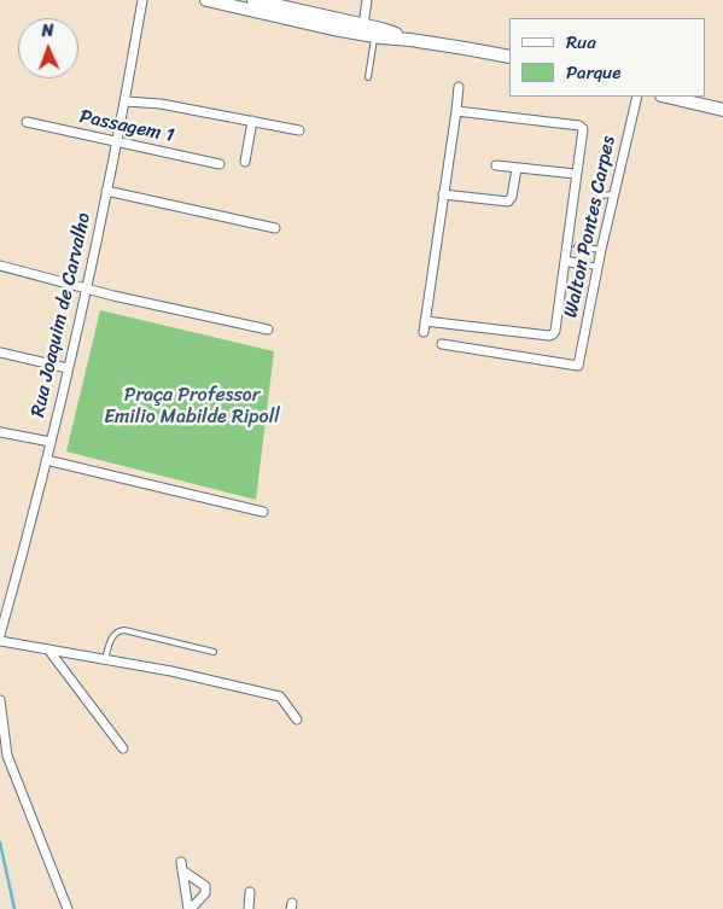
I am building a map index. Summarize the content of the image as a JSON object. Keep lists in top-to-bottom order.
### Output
{
  "streets": {
    "street": ["Passagem 1", "Walton Pontes Carpes", "Rua Joaquim de Carvalho"]
  },
  "crossings": [
    ["Passagem 1", "Rua Joaquim de Carvalho"]
  ],
  "parks": ["Praça Professor Emilio Mabilde Ripoll"],
  "legend": ["Rua", "Parque"],
  "north": "top"
}
